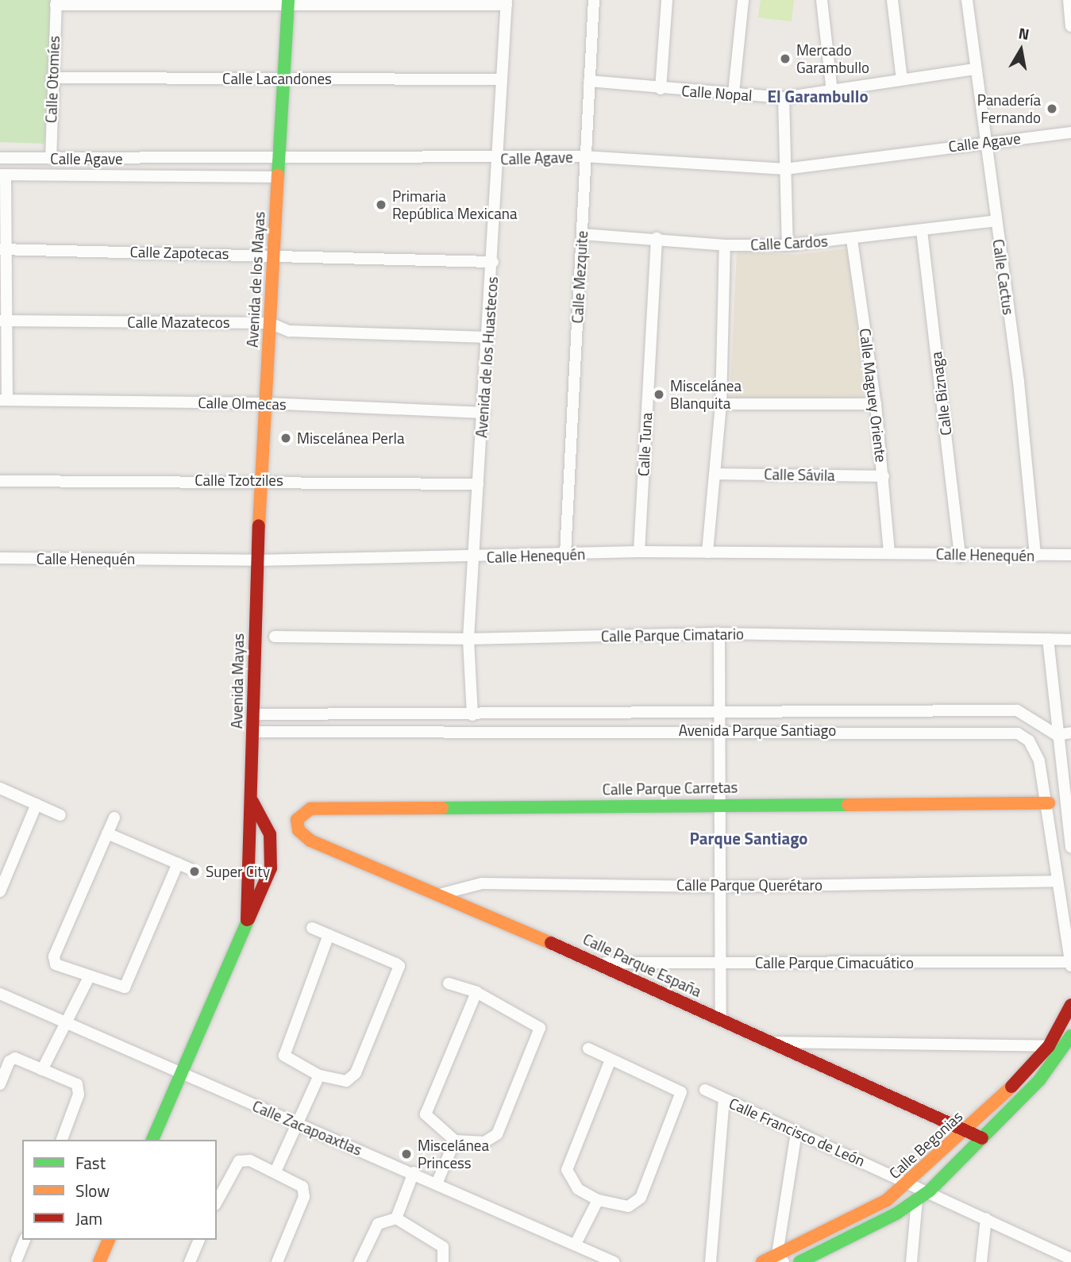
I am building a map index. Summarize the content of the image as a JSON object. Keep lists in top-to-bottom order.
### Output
{
  "streets": {
    "street": [
      "Calle Lacandones",
      "Calle Otomíes",
      "Calle Nopal",
      "Calle Agave",
      "Calle Cardos",
      "Calle Zapotecas",
      "Calle Mezquite",
      "Calle Cactus",
      "Avenida de los Mayas",
      "Calle Mazatecos",
      "Avenida de los Huastecos",
      "Calle Biznaga",
      "Calle Maguey Oriente",
      "Calle Olmecas",
      "Calle Tuna",
      "Calle Sávila",
      "Calle Tzotziles",
      "Calle Henequén",
      "Calle Parque Cimatario",
      "Avenida Mayas",
      "Avenida Parque Santiago",
      "Calle Parque Carretas",
      "Calle Parque Querétaro",
      "Calle Parque Cimacuático",
      "Calle Parque España",
      "Calle Zacapoaxtlas",
      "Calle Francisco de León",
      "Calle Begonias"
    ]
  },
  "crossings": [
    ["Calle Lacandones", "Calle Otomíes"],
    ["Calle Lacandones", "Avenida de los Mayas"],
    ["Calle Lacandones", "Avenida de los Huastecos"],
    ["Calle Otomíes", "Calle Agave"],
    ["Calle Nopal", "Calle Mezquite"],
    ["Calle Nopal", "Calle Cactus"],
    ["Calle Agave", "Calle Mezquite"],
    ["Calle Agave", "Calle Cactus"],
    ["Calle Agave", "Avenida de los Mayas"],
    ["Calle Agave", "Avenida de los Huastecos"],
    ["Calle Cardos", "Calle Mezquite"],
    ["Calle Cardos", "Calle Cactus"],
    ["Calle Cardos", "Calle Biznaga"],
    ["Calle Cardos", "Calle Maguey Oriente"],
    ["Calle Cardos", "Calle Tuna"],
    ["Calle Zapotecas", "Avenida de los Mayas"],
    ["Calle Zapotecas", "Avenida de los Huastecos"],
    ["Calle Mezquite", "Calle Henequén"],
    ["Calle Cactus", "Calle Henequén"],
    ["Avenida de los Mayas", "Calle Mazatecos"],
    ["Avenida de los Mayas", "Calle Olmecas"],
    ["Avenida de los Mayas", "Calle Tzotziles"],
    ["Avenida de los Mayas", "Calle Henequén"],
    ["Avenida de los Mayas", "Avenida Mayas"],
    ["Calle Mazatecos", "Avenida de los Huastecos"],
    ["Avenida de los Huastecos", "Calle Olmecas"],
    ["Avenida de los Huastecos", "Calle Tzotziles"],
    ["Avenida de los Huastecos", "Calle Henequén"],
    ["Avenida de los Huastecos", "Calle Parque Cimatario"],
    ["Avenida de los Huastecos", "Avenida Parque Santiago"],
    ["Calle Biznaga", "Calle Henequén"],
    ["Calle Maguey Oriente", "Calle Sávila"],
    ["Calle Maguey Oriente", "Calle Henequén"],
    ["Calle Tuna", "Calle Henequén"],
    ["Calle Henequén", "Avenida Mayas"],
    ["Avenida Mayas", "Avenida Parque Santiago"],
    ["Avenida Mayas", "Calle Zacapoaxtlas"],
    ["Avenida Parque Santiago", "Calle Parque Carretas"],
    ["Avenida Parque Santiago", "Calle Parque Querétaro"],
    ["Avenida Parque Santiago", "Calle Parque Cimacuático"],
    ["Calle Parque Carretas", "Calle Parque España"],
    ["Calle Parque Querétaro", "Calle Parque España"],
    ["Calle Parque Cimacuático", "Calle Parque España"],
    ["Calle Parque España", "Calle Begonias"],
    ["Calle Francisco de León", "Calle Begonias"]
  ],
  "districts": ["El Garambullo", "Parque Santiago"],
  "places": [
    "Mercado Garambullo",
    "Panadería Fernando",
    "Primaria República Mexicana",
    "Miscelánea Blanquita",
    "Miscelánea Perla",
    "Super City",
    "Miscelánea Princess"
  ],
  "legend": ["Fast", "Slow", "Jam"],
  "north": "top"
}
